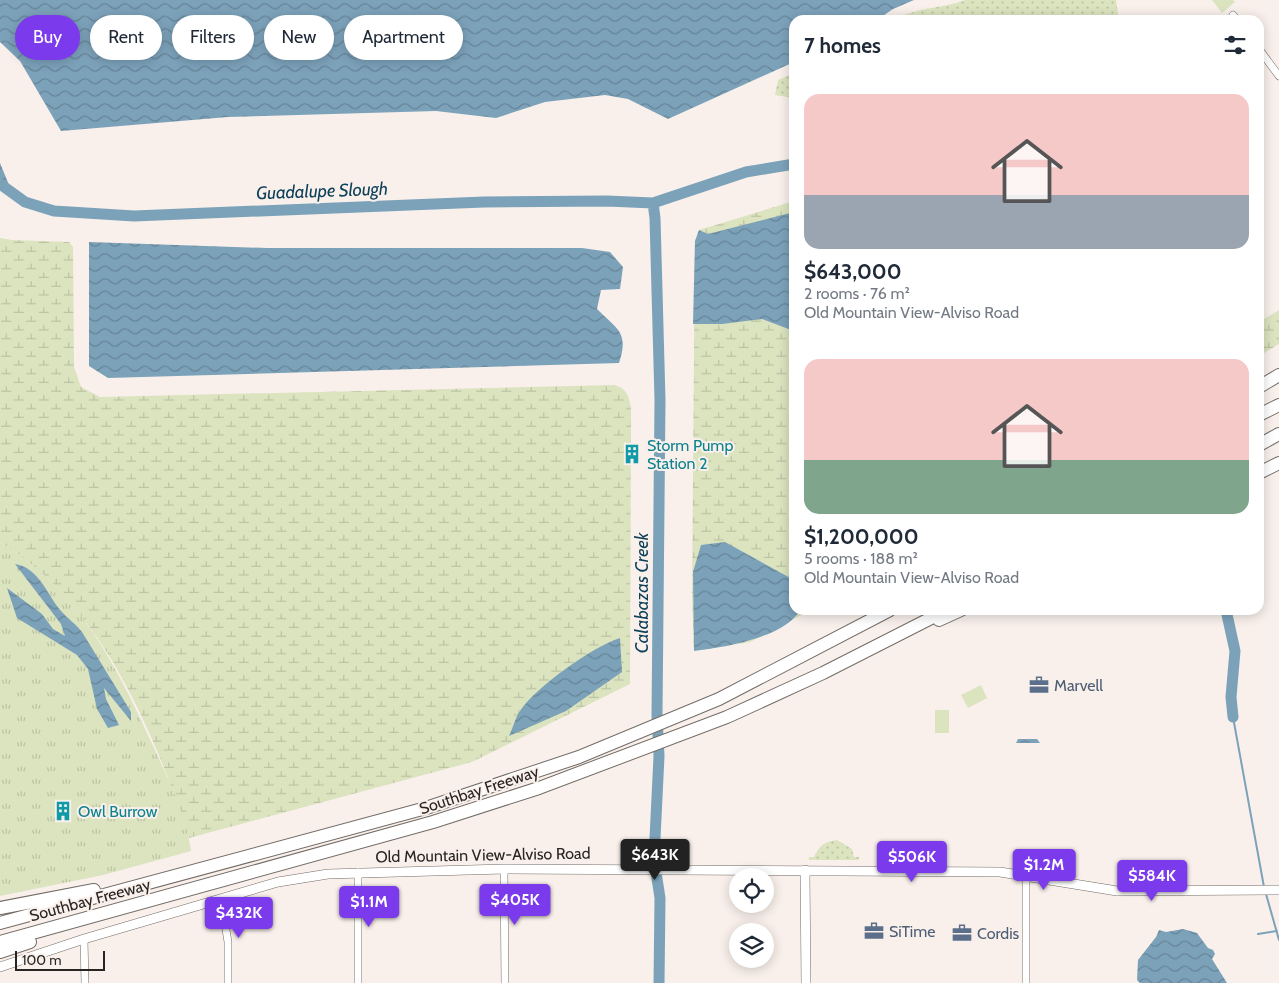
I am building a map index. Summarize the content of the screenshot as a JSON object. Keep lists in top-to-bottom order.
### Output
{
  "streets": {
    "highway": ["Southbay Freeway"],
    "street": ["Old Mountain View-Alviso Road"]
  },
  "water": ["Guadalupe Slough", "Calabazas Creek"],
  "places": {
    "building": ["Storm Pump Station 2", "Owl Burrow"],
    "office": ["Marvell", "SiTime", "Cordis"]
  },
  "scale_bar": "100 m",
  "page": {
    "chip": [
      "Buy",
      "Rent",
      "Filters",
      "New",
      "Apartment"
    ],
    "heading": "7 homes",
    "list": [
      {
        "name": "$643,000",
        "note": "2 rooms · 76 m² · Old Mountain View-Alviso Road"
      },
      {
        "name": "$1,200,000",
        "note": "5 rooms · 188 m² · Old Mountain View-Alviso Road"
      }
    ],
    "price": [
      "$643K",
      "$506K",
      "$1.2M",
      "$584K",
      "$405K",
      "$1.1M",
      "$432K"
    ],
    "scale": "100 m"
  }
}
